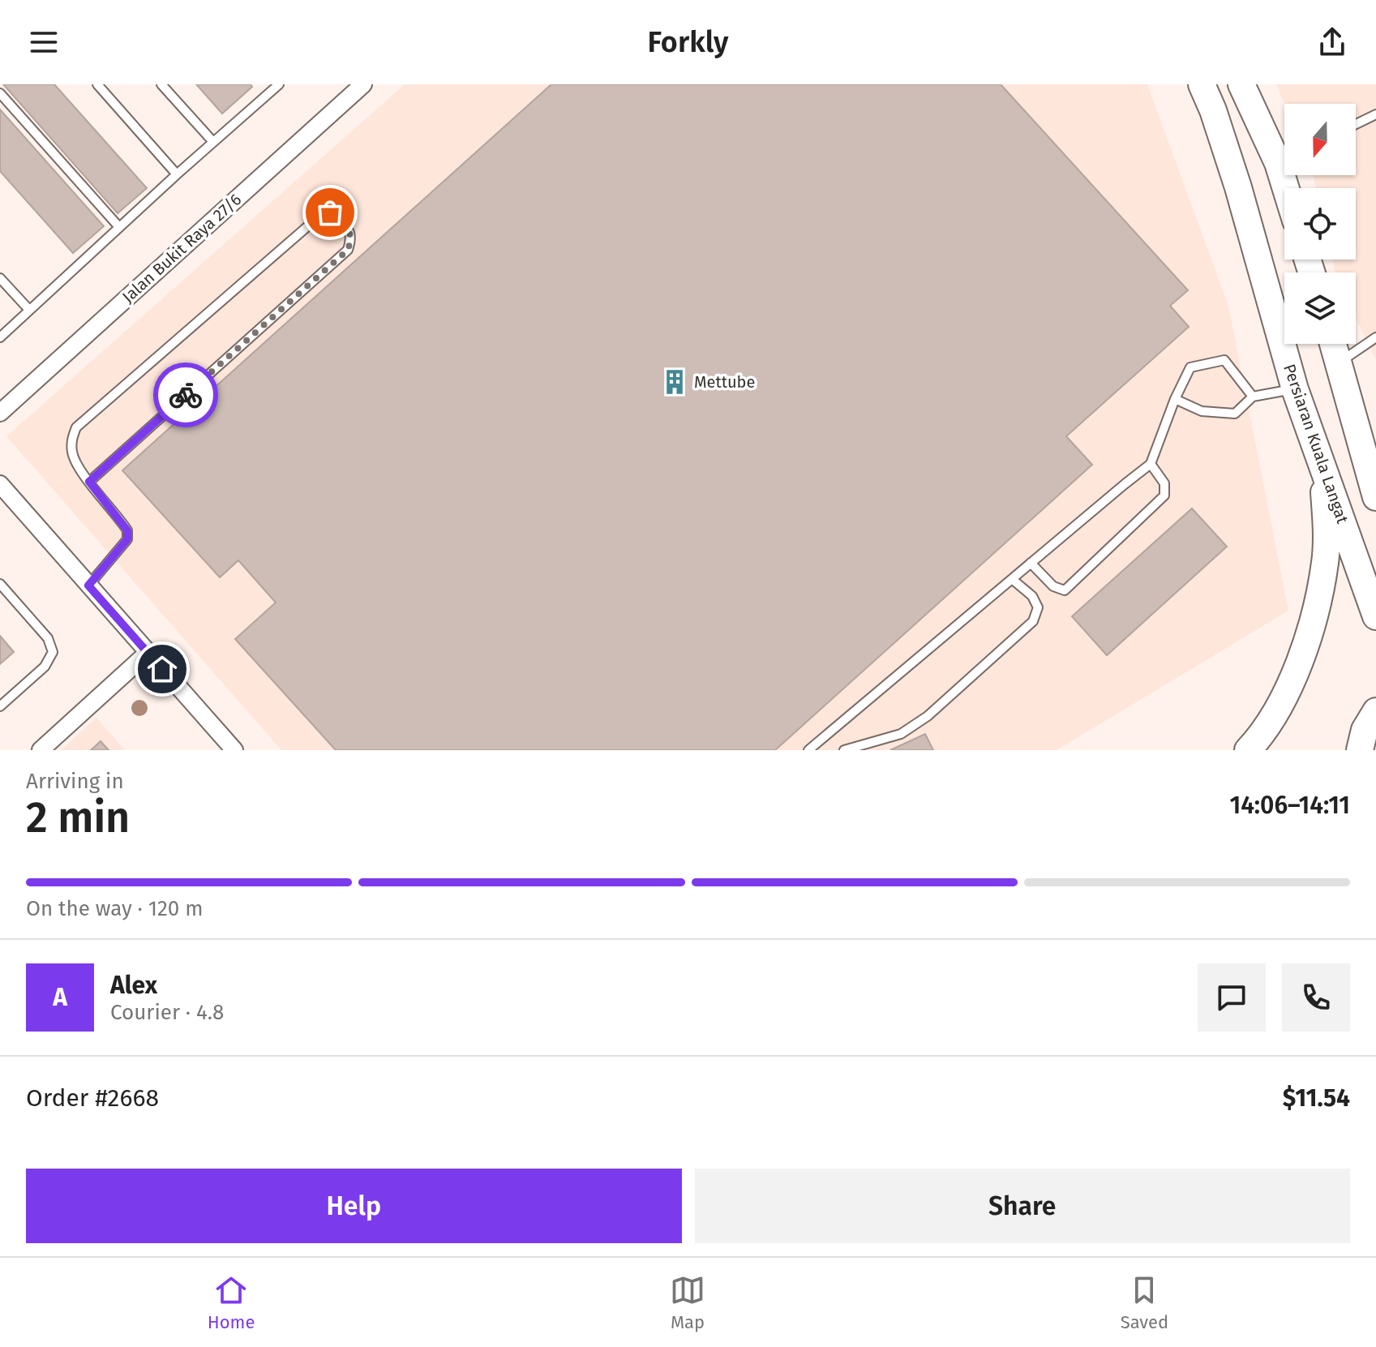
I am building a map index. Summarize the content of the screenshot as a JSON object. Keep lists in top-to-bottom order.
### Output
{
  "streets": {
    "main road": ["Persiaran Kuala Langat"],
    "street": ["Jalan Bukit Raya 27/6"]
  },
  "places": {
    "building": ["Mettube"]
  },
  "north": "bottom",
  "page": {
    "header": "Forkly",
    "heading": ["2 min", "Arriving in", "14:06–14:11"],
    "panel": [
      "Alex",
      "Courier · 4.8",
      "Order #2668",
      "$11.54"
    ],
    "bar": "On the way · 120 m",
    "round": "A",
    "buttons": ["Help", "Share"],
    "tabs": ["Home", "Map", "Saved"]
  }
}
